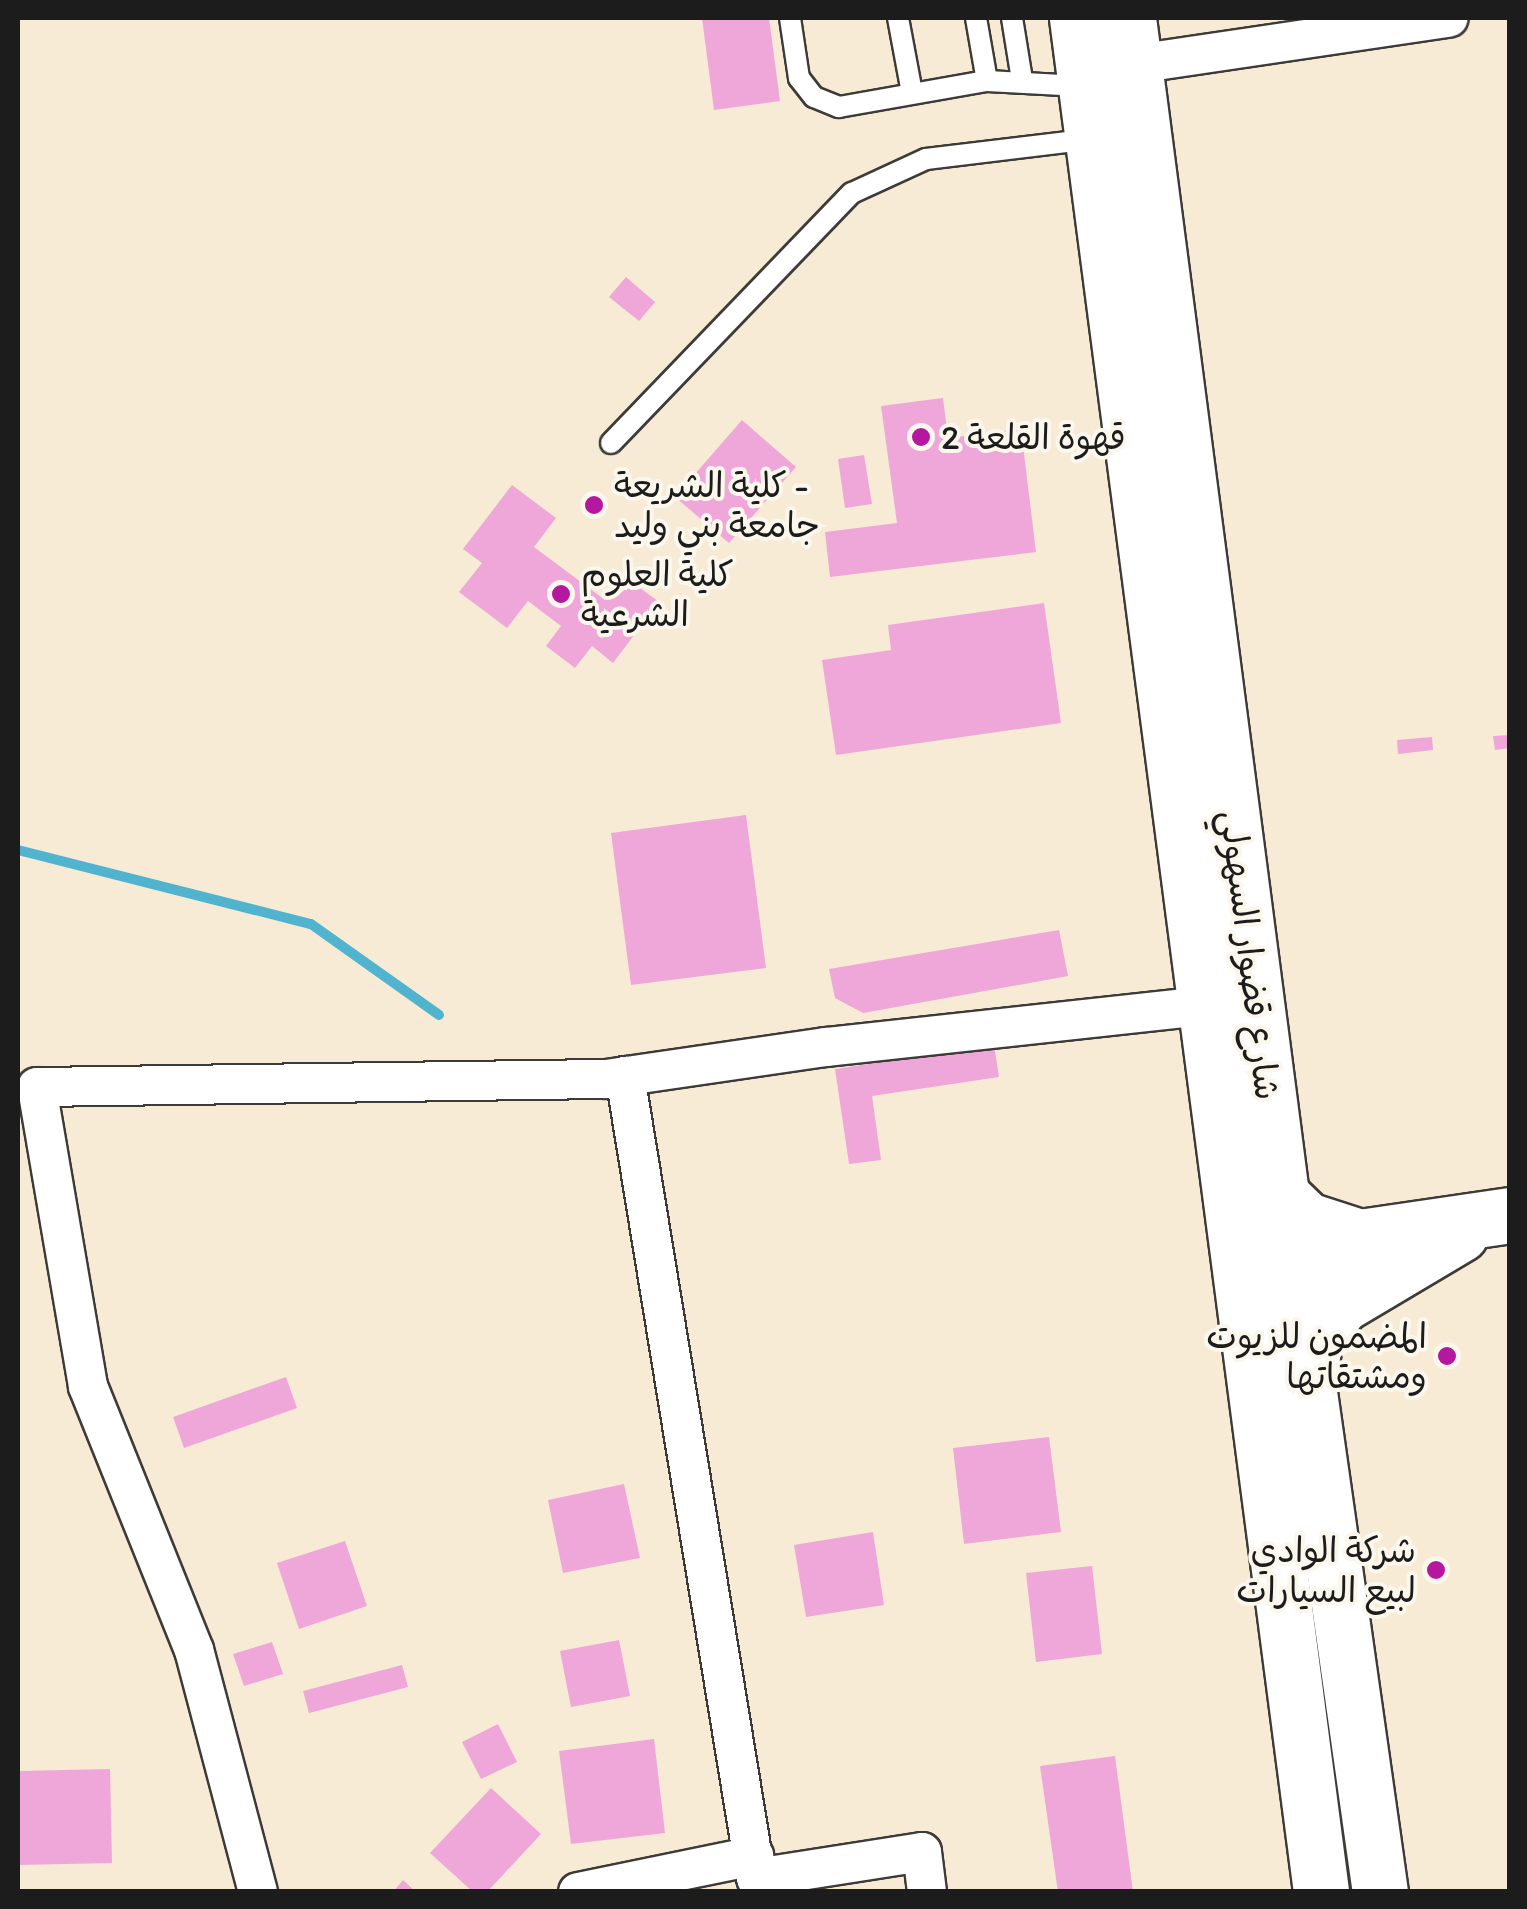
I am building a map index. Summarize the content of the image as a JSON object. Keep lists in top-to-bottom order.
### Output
{
  "streets": {
    "main road": ["شارع قضوار السهولي"]
  },
  "places": [
    "قهوة القلعة 2",
    "كلية الشريعة - جامعة بني وليد",
    "كلية العلوم الشرعية",
    "المضمون للزيوت ومشتقاتها",
    "شركة الوادي لبيع السيارات"
  ]
}
